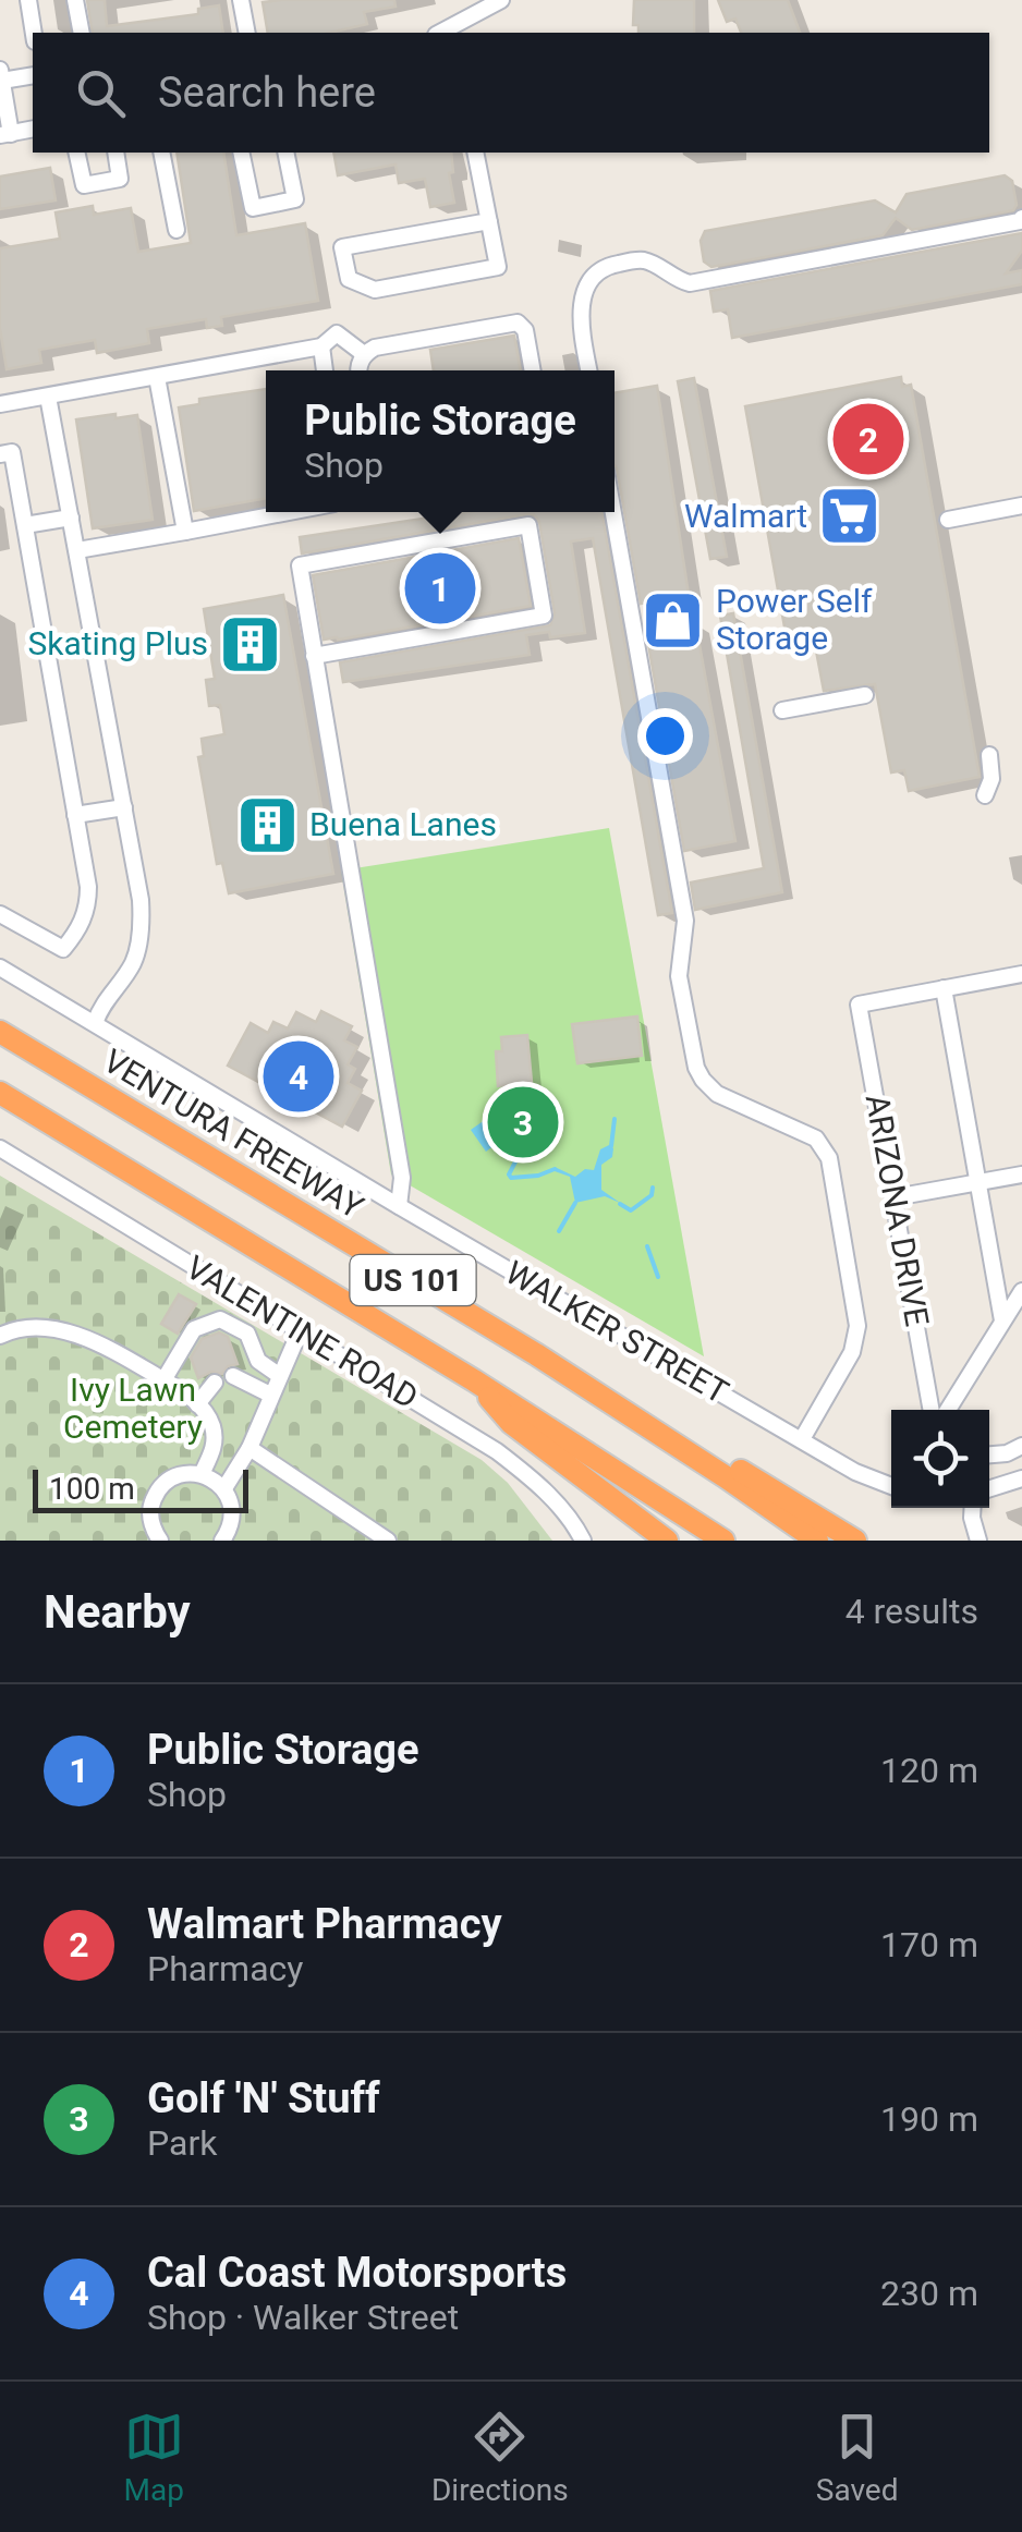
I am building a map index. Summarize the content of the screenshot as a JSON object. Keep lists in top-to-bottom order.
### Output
{
  "streets": {
    "highway": ["VENTURA FREEWAY", "US 101"],
    "street": ["ARIZONA DRIVE", "VALENTINE ROAD", "WALKER STREET"]
  },
  "parks": ["Ivy Lawn Cemetery"],
  "places": {
    "supermarket": ["Walmart"],
    "shop": ["Power Self Storage"],
    "building": ["Skating Plus", "Buena Lanes"]
  },
  "scale_bar": "100 m",
  "page": {
    "search": "Search here",
    "popup": ["Public Storage", "Shop"],
    "pins": [
      "2",
      "1",
      "4",
      "3"
    ],
    "scale": "100 m",
    "heading": ["Nearby", "4 results"],
    "list": [
      {
        "mark": "1",
        "name": "Public Storage",
        "note": "Shop",
        "value": "120 m"
      },
      {
        "mark": "2",
        "name": "Walmart Pharmacy",
        "note": "Pharmacy",
        "value": "170 m"
      },
      {
        "mark": "3",
        "name": "Golf 'N' Stuff",
        "note": "Park",
        "value": "190 m"
      },
      {
        "mark": "4",
        "name": "Cal Coast Motorsports",
        "note": "Shop · Walker Street",
        "value": "230 m"
      }
    ],
    "nav": ["Map", "Directions", "Saved"]
  }
}
